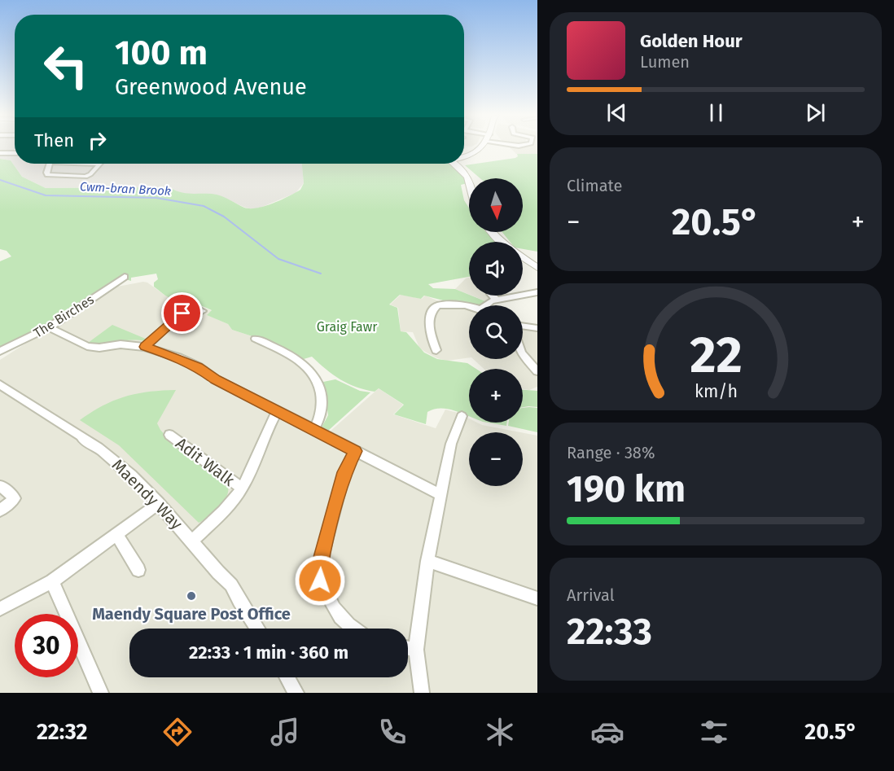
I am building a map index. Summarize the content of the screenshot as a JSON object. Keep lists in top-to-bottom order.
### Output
{
  "streets": {
    "street": ["The Birches", "Adit Walk", "Maendy Way"]
  },
  "water": ["Cwm-bran Brook"],
  "parks": ["Graig Fawr"],
  "places": ["Maendy Square Post Office"],
  "north": "bottom",
  "page": {
    "turn": ["100 m", "Greenwood Avenue"],
    "song": ["Golden Hour", "Lumen"],
    "then": "Then",
    "tile": [
      "Climate",
      ["Range · 38%", "190 km"],
      ["Arrival", "22:33"]
    ],
    "map_buttons": ["+", "−"],
    "heat": ["−", "20.5°", "+"],
    "limit": "30",
    "trip": "22:33 · 1 min · 360 m",
    "tabs": ["22:32", "20.5°"],
    "gauge": ["22", "km/h"]
  }
}
